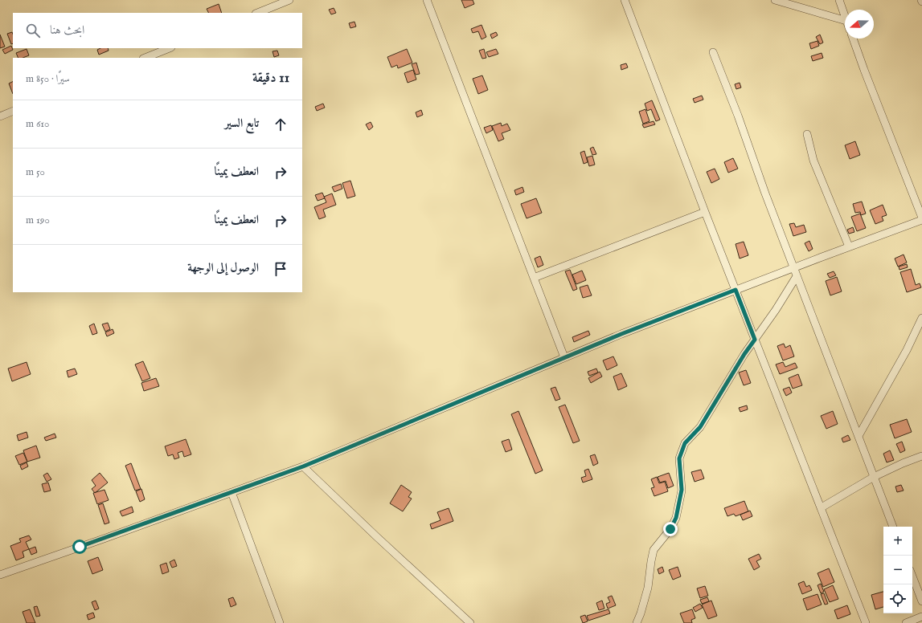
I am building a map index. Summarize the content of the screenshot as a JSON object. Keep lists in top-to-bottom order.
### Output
{
  "north": "left",
  "page": {
    "search": "ابحث هنا",
    "heading": ["11 دقيقة", "سيرًا · 850 m"],
    "list": [
      ["تابع السير", "610 m"],
      ["انعطف يمينًا", "50 m"],
      ["انعطف يمينًا", "190 m"],
      "الوصول إلى الوجهة"
    ],
    "map_buttons": ["+", "−"]
  }
}
